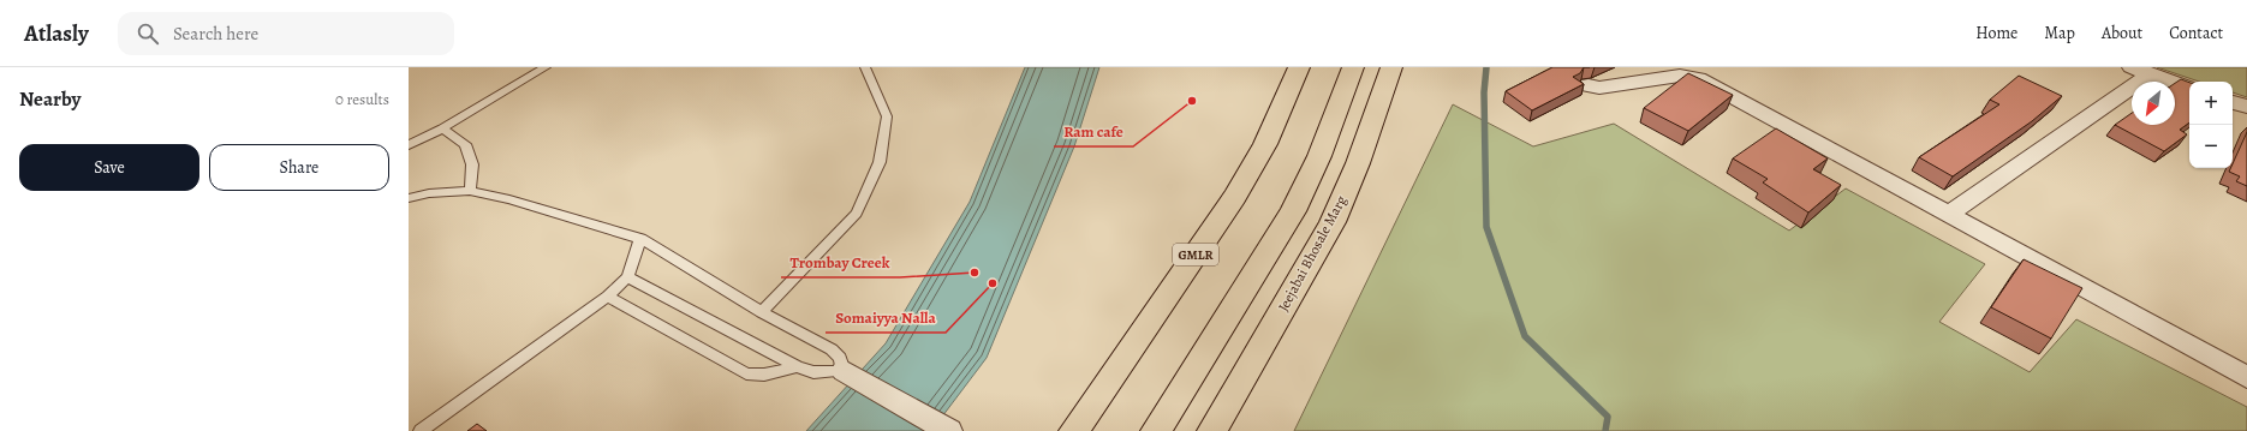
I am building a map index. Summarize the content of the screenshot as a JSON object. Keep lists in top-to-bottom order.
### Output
{
  "streets": {
    "highway": ["Jeejabai Bhosale Marg", "GMLR"]
  },
  "places": ["Ram cafe", "Trombay Creek", "Somaiyya Nalla"],
  "north": "bottom left",
  "page": {
    "header": "Atlasly",
    "search": "Search here",
    "nav": [
      "Home",
      "Map",
      "About",
      "Contact"
    ],
    "heading": ["Nearby", "0 results"],
    "map_buttons": ["+", "−"],
    "buttons": ["Save", "Share"]
  }
}
